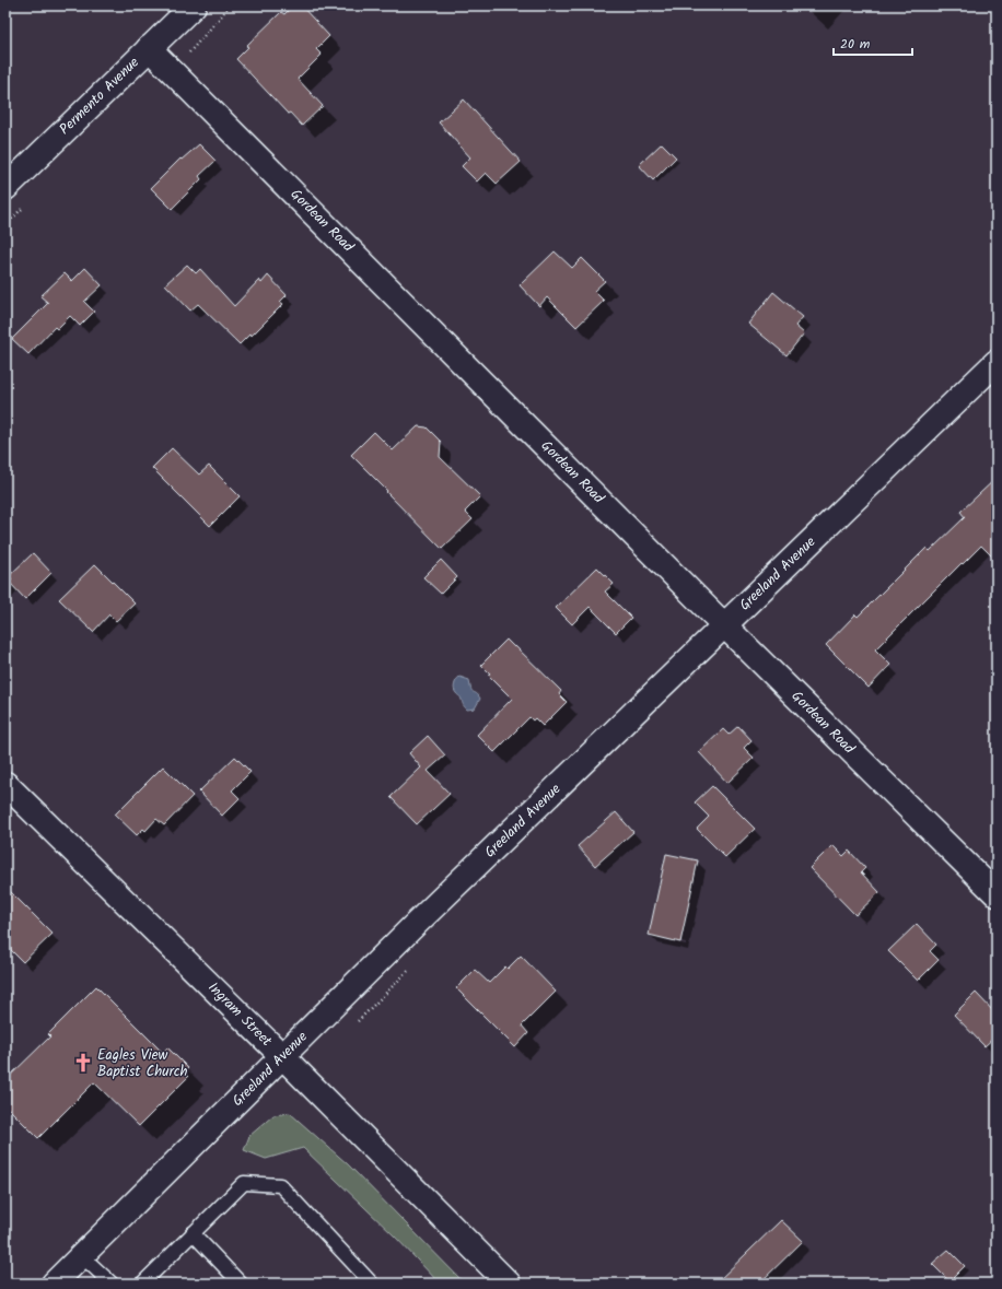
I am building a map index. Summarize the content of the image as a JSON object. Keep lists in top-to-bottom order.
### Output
{
  "streets": {
    "street": [
      "Permento Avenue",
      "Gordean Road",
      "Greeland Avenue",
      "Ingram Street"
    ]
  },
  "crossings": [
    ["Permento Avenue", "Gordean Road"],
    ["Gordean Road", "Greeland Avenue"],
    ["Greeland Avenue", "Ingram Street"]
  ],
  "places": {
    "church": ["Eagles View Baptist Church"]
  },
  "scale_bar": "20 m"
}
